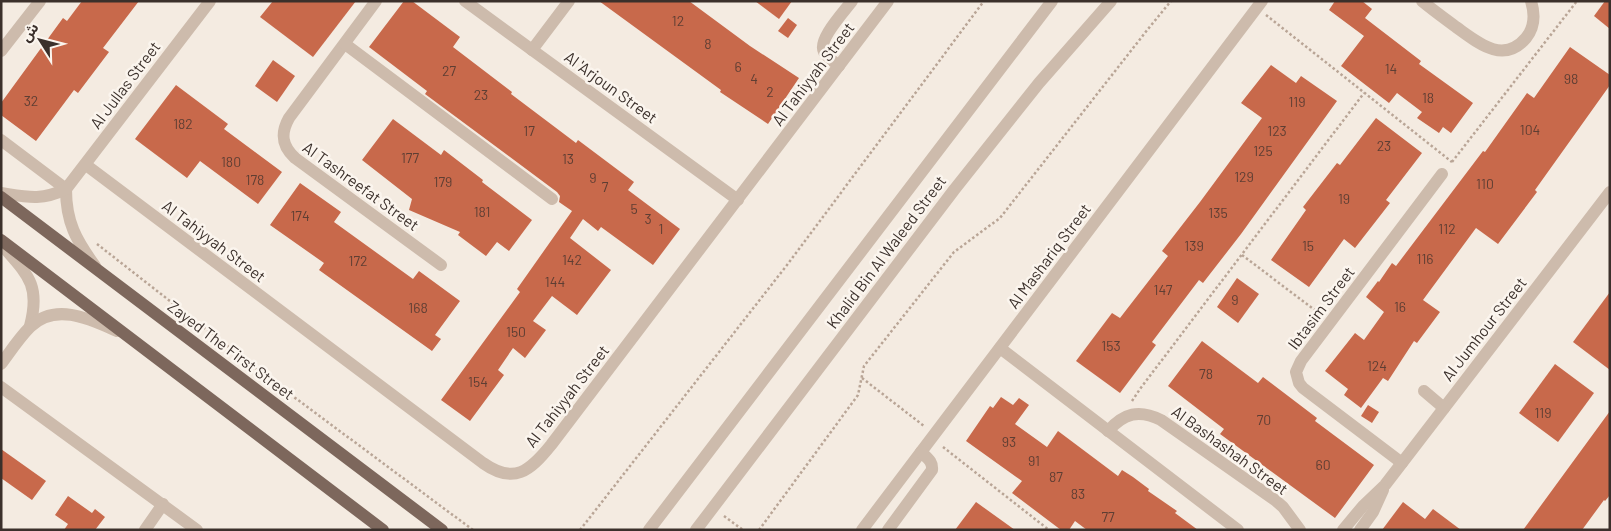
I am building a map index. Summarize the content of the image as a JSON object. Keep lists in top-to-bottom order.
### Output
{
  "streets": {
    "main road": ["Zayed The First Street"],
    "street": [
      "Al Tahiyyah Street",
      "Al Jullas Street",
      "Al 'Arjoun Street",
      "Al Tashreefat Street",
      "Khalid Bin Al Waleed Street",
      "Al Mashariq Street",
      "Ibtasim Street",
      "Al Jumhour Street",
      "Al Bashashah Street"
    ]
  },
  "crossings": [
    ["Al Tahiyyah Street", "Al Jullas Street"],
    ["Al Tahiyyah Street", "Al 'Arjoun Street"],
    ["Ibtasim Street", "Al Jumhour Street"]
  ],
  "house_numbers": [
    "12",
    "8",
    "6",
    "14",
    "27",
    "4",
    "98",
    "2",
    "23",
    "18",
    "32",
    "119",
    "182",
    "104",
    "17",
    "123",
    "23",
    "125",
    "177",
    "13",
    "180",
    "129",
    "9",
    "178",
    "179",
    "110",
    "7",
    "19",
    "5",
    "181",
    "135",
    "174",
    "3",
    "1",
    "112",
    "139",
    "15",
    "116",
    "142",
    "172",
    "144",
    "147",
    "9",
    "16",
    "168",
    "150",
    "153",
    "124",
    "78",
    "154",
    "119",
    "70",
    "93",
    "91",
    "60",
    "87",
    "83",
    "77"
  ],
  "north": "top left"
}
